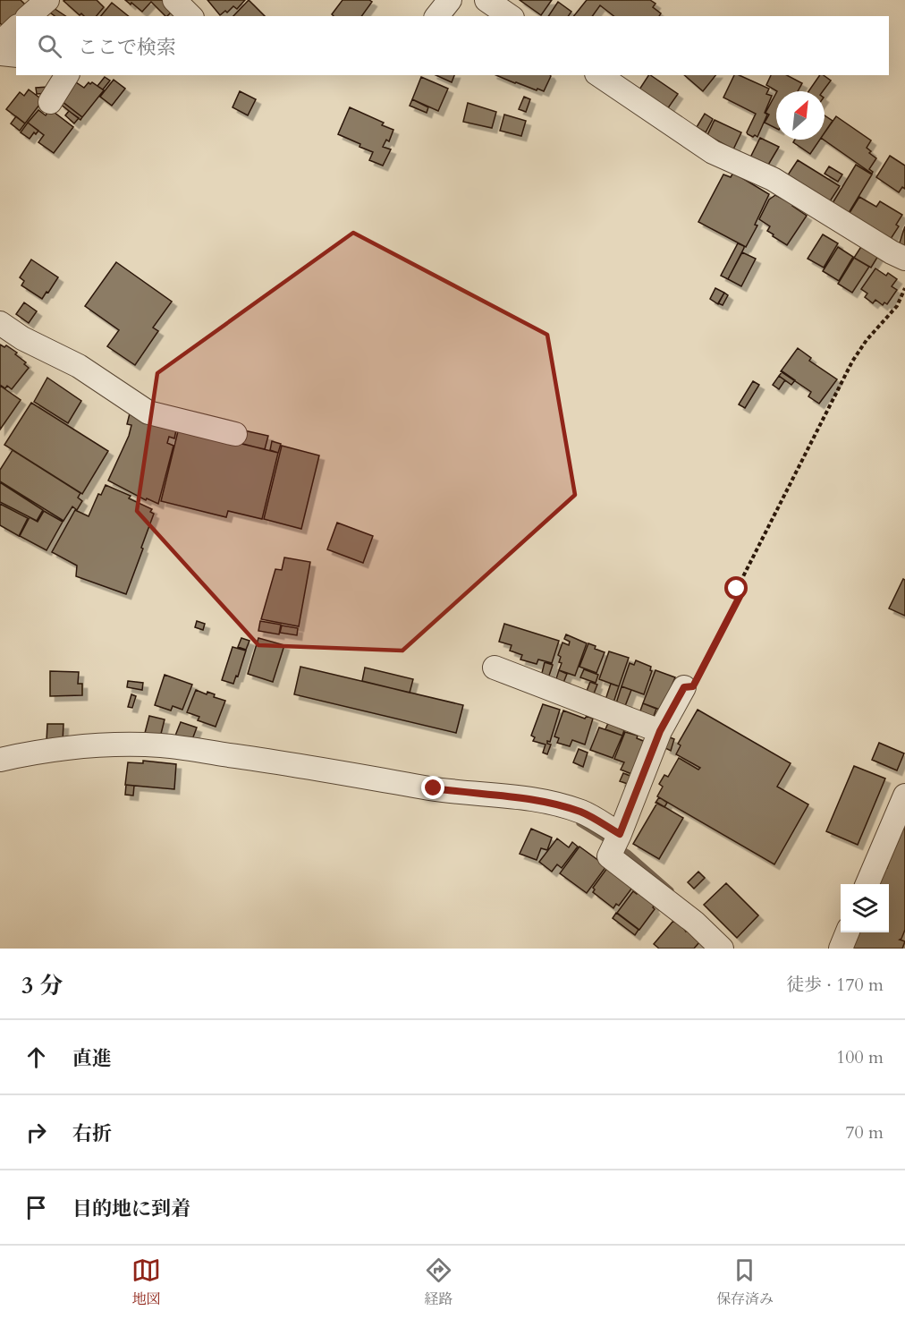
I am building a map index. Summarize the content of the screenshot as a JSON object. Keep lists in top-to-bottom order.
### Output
{
  "north": "top right",
  "page": {
    "search": "ここで検索",
    "heading": ["3 分", "徒歩 · 170 m"],
    "list": [
      ["直進", "100 m"],
      ["右折", "70 m"],
      "目的地に到着"
    ],
    "nav": ["地図", "経路", "保存済み"]
  }
}
